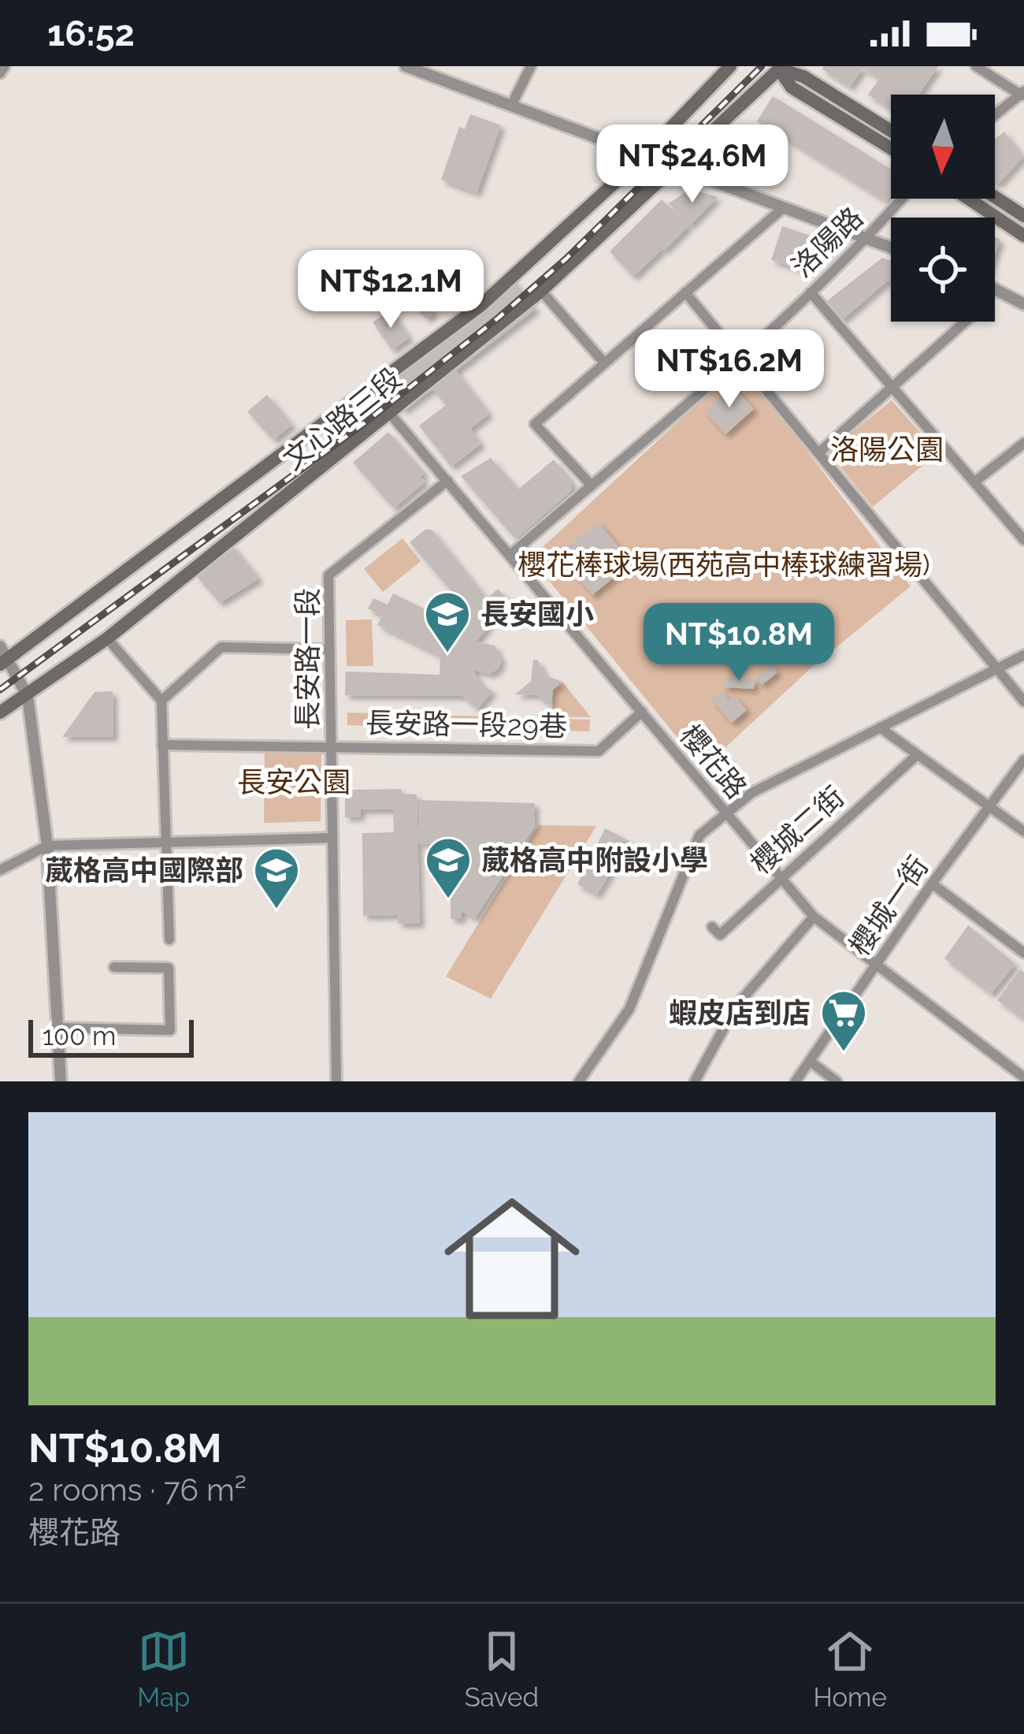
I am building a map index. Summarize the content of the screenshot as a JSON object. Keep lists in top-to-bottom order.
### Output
{
  "streets": {
    "main road": ["文心路三段"],
    "street": [
      "洛陽路",
      "長安路一段",
      "長安路一段29巷",
      "櫻花路",
      "櫻城二街",
      "櫻城一街"
    ]
  },
  "crossings": [
    ["洛陽路", "櫻花路"],
    ["文心路三段", "櫻花路"],
    ["長安路一段", "長安路一段29巷"],
    ["長安路一段", "櫻花路"],
    ["長安路一段29巷", "櫻花路"],
    ["櫻花路", "櫻城二街"],
    ["櫻花路", "櫻城一街"]
  ],
  "parks": ["洛陽公園", "櫻花棒球場(西苑高中棒球練習場)", "長安公園"],
  "places": {
    "school or university": ["長安國小", "葳格高中附設小學", "葳格高中國際部"],
    "supermarket": ["蝦皮店到店"]
  },
  "scale_bar": "100 m",
  "north": "bottom",
  "page": {
    "status": "16:52",
    "price": [
      "NT$24.6M",
      "NT$12.1M",
      "NT$16.2M",
      "NT$10.8M"
    ],
    "scale": "100 m",
    "list": [
      {
        "name": "NT$10.8M",
        "note": "2 rooms · 76 m² · 櫻花路"
      }
    ],
    "tabs": ["Map", "Saved", "Home"]
  }
}
